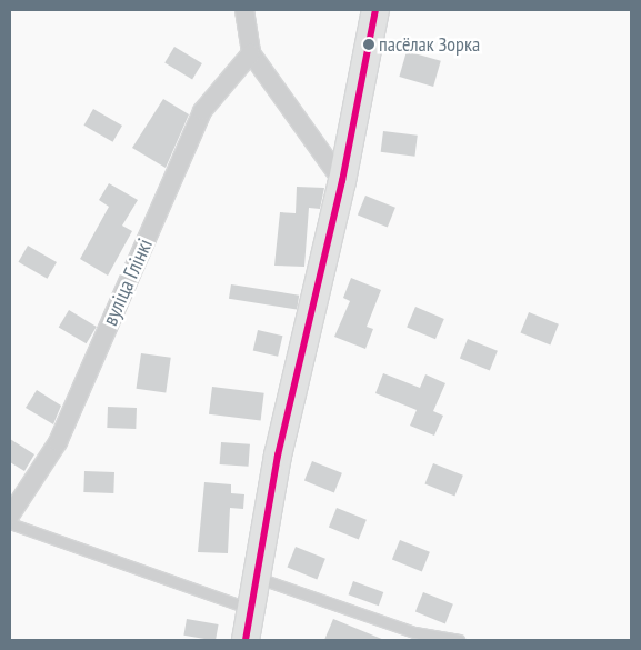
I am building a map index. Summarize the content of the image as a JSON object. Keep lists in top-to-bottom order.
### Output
{
  "streets": {
    "street": ["вуліца Глінкі"]
  },
  "places": ["пасёлак Зорка"]
}
